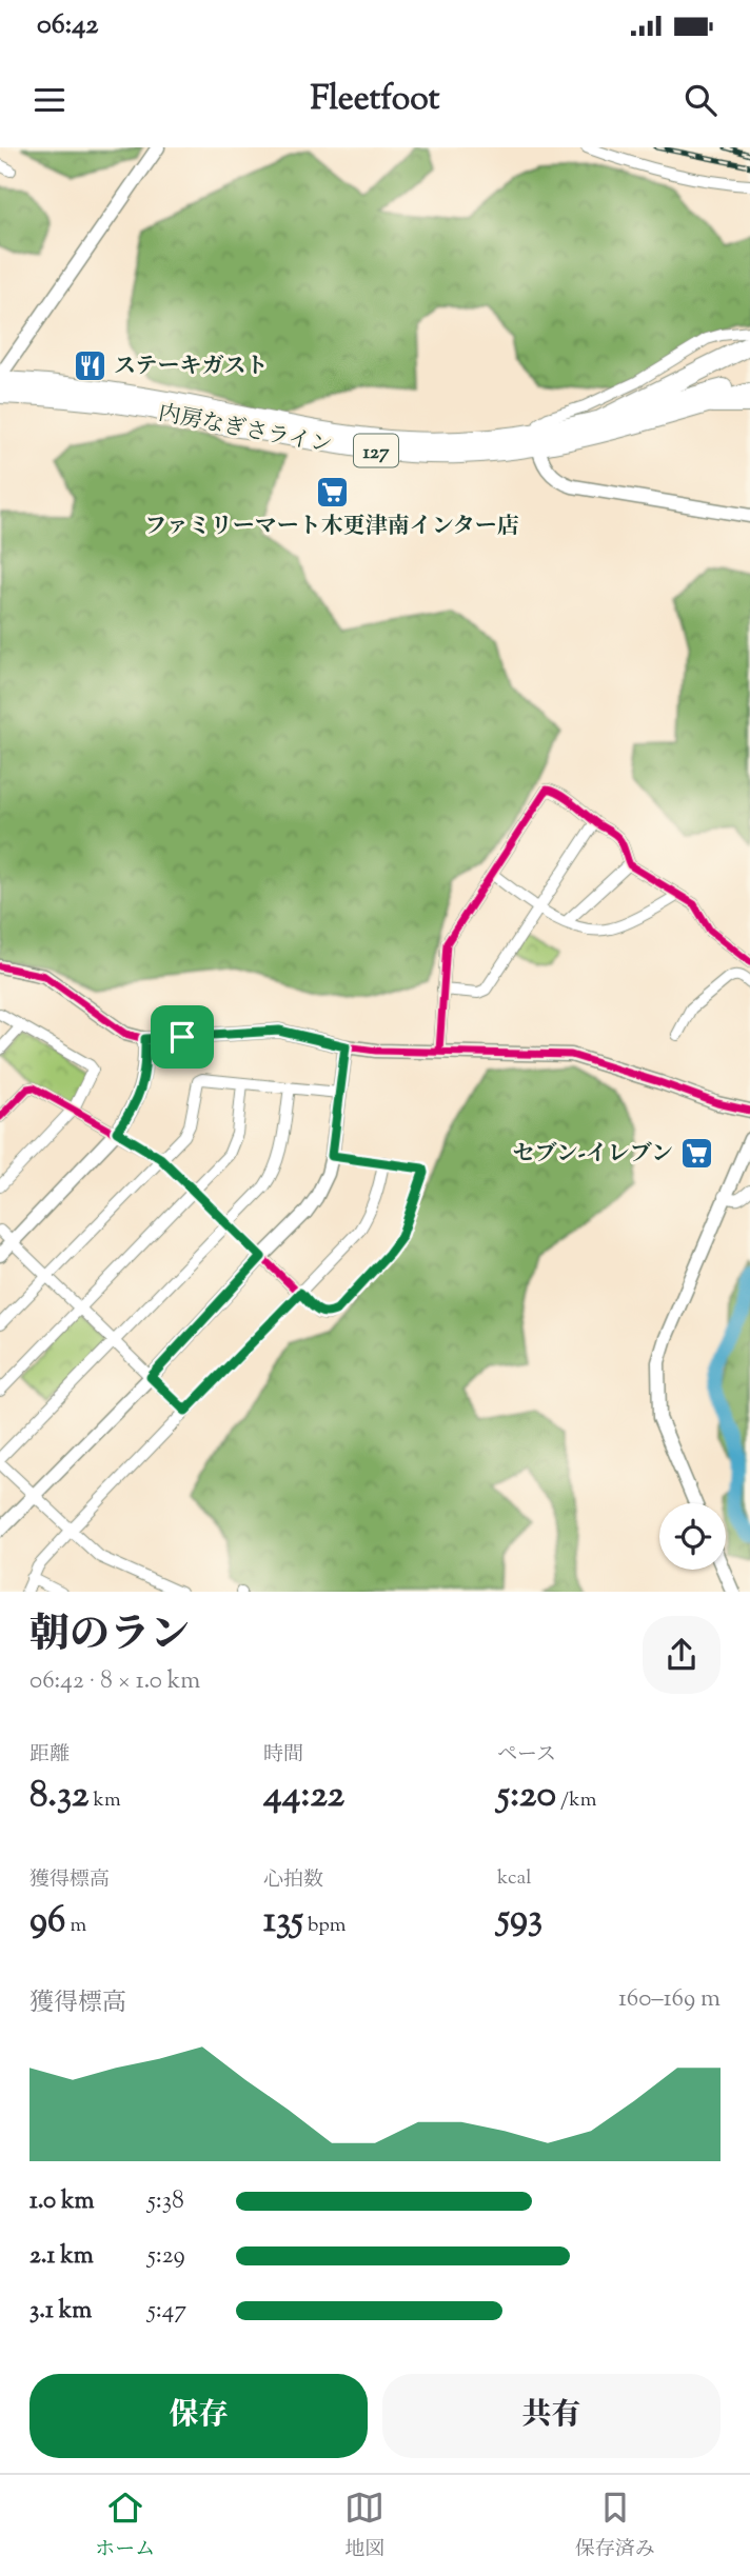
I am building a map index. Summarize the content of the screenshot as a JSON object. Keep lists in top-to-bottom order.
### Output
{
  "streets": {
    "highway": ["内房なぎさライン", "127"]
  },
  "places": {
    "restaurant": ["ステーキガスト"],
    "supermarket": ["ファミリーマート木更津南インター店", "セブン-イレブン"]
  },
  "page": {
    "status": "06:42",
    "header": "Fleetfoot",
    "heading": ["朝のラン", "06:42 · 8 × 1.0 km"],
    "stats": [
      ["距離", "8.32 km"],
      ["時間", "44:22"],
      ["ペース", "5:20 /km"],
      ["獲得標高", "96 m"],
      ["心拍数", "135 bpm"],
      ["kcal", "593"]
    ],
    "chart": ["獲得標高", "160–169 m"],
    "list": [
      {
        "name": "1.0 km",
        "note": "5:38"
      },
      {
        "name": "2.1 km",
        "note": "5:29"
      },
      {
        "name": "3.1 km",
        "note": "5:47"
      }
    ],
    "buttons": ["保存", "共有"],
    "tabs": ["ホーム", "地図", "保存済み"]
  }
}
